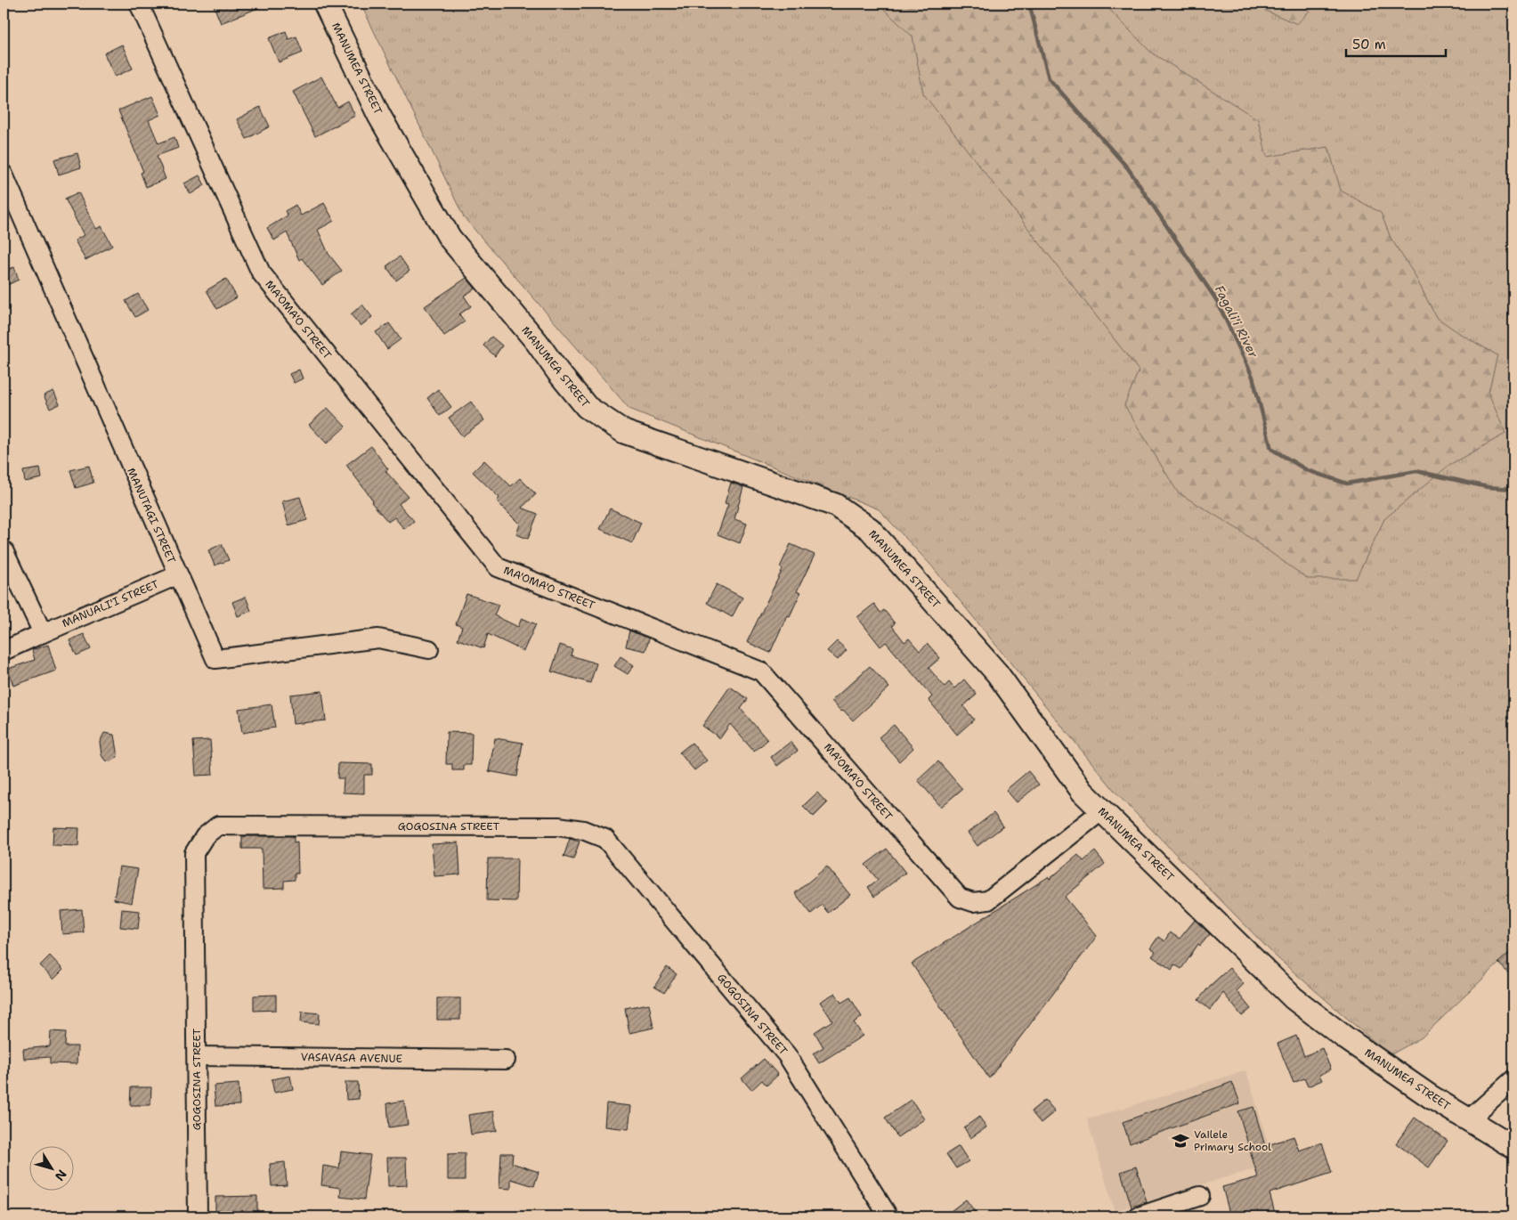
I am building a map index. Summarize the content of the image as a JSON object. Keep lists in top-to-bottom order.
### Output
{
  "streets": {
    "main road": ["MANUMEA STREET"],
    "street": [
      "MA'OMA'O STREET",
      "MANUTAGI STREET",
      "MANUALI'I STREET",
      "GOGOSINA STREET",
      "VASAVASA AVENUE"
    ]
  },
  "crossings": [
    ["MANUMEA STREET", "MA'OMA'O STREET"],
    ["MANUTAGI STREET", "MANUALI'I STREET"],
    ["GOGOSINA STREET", "VASAVASA AVENUE"]
  ],
  "water": ["Fagali'i River"],
  "places": {
    "school or university": ["Vailele Primary School"]
  },
  "scale_bar": "50 m",
  "north": "bottom right"
}
